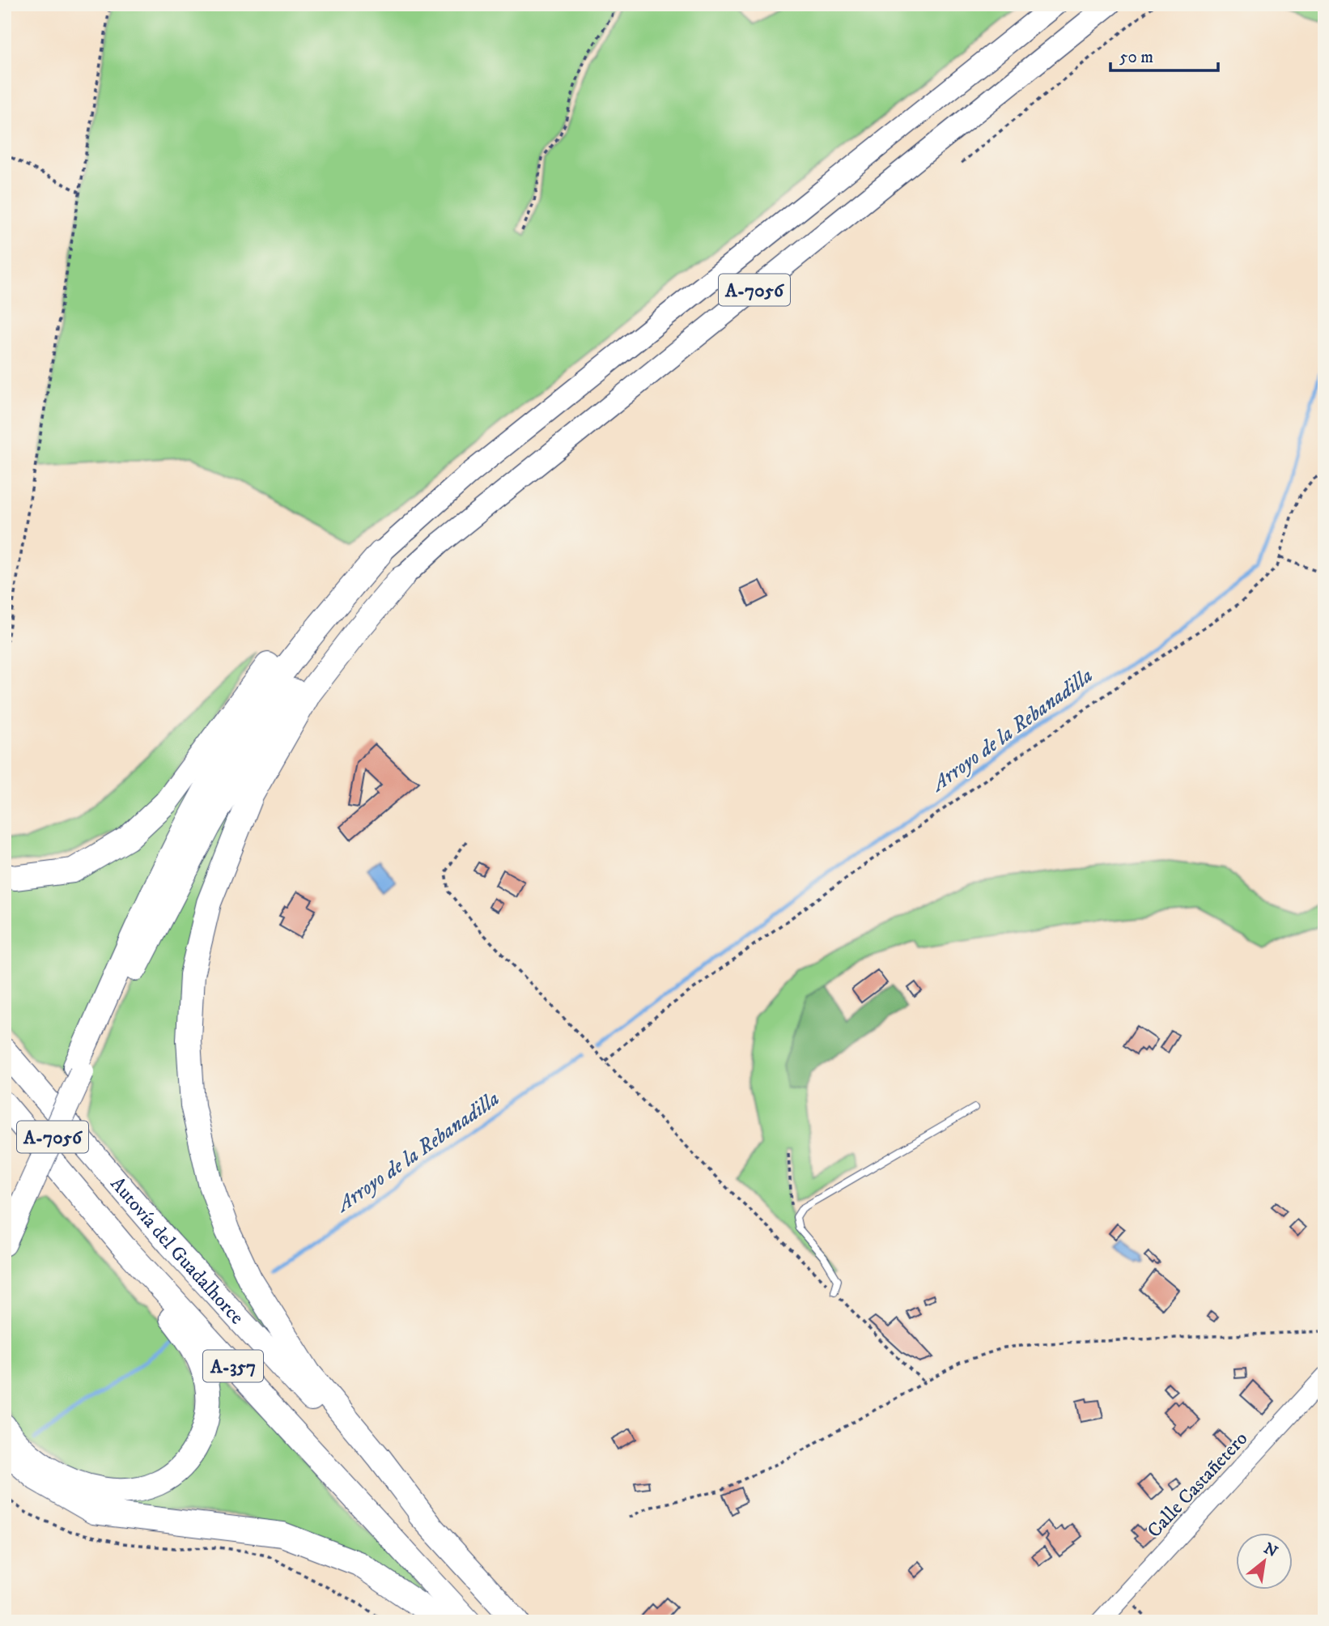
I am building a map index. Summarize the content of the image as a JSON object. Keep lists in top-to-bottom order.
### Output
{
  "streets": {
    "highway": ["Autovía del Guadalhorce", "A-357"],
    "main road": ["A-7056"],
    "street": ["Calle Castañetero"]
  },
  "water": ["Arroyo de la Rebanadilla"],
  "scale_bar": "50 m",
  "north": "top right"
}
